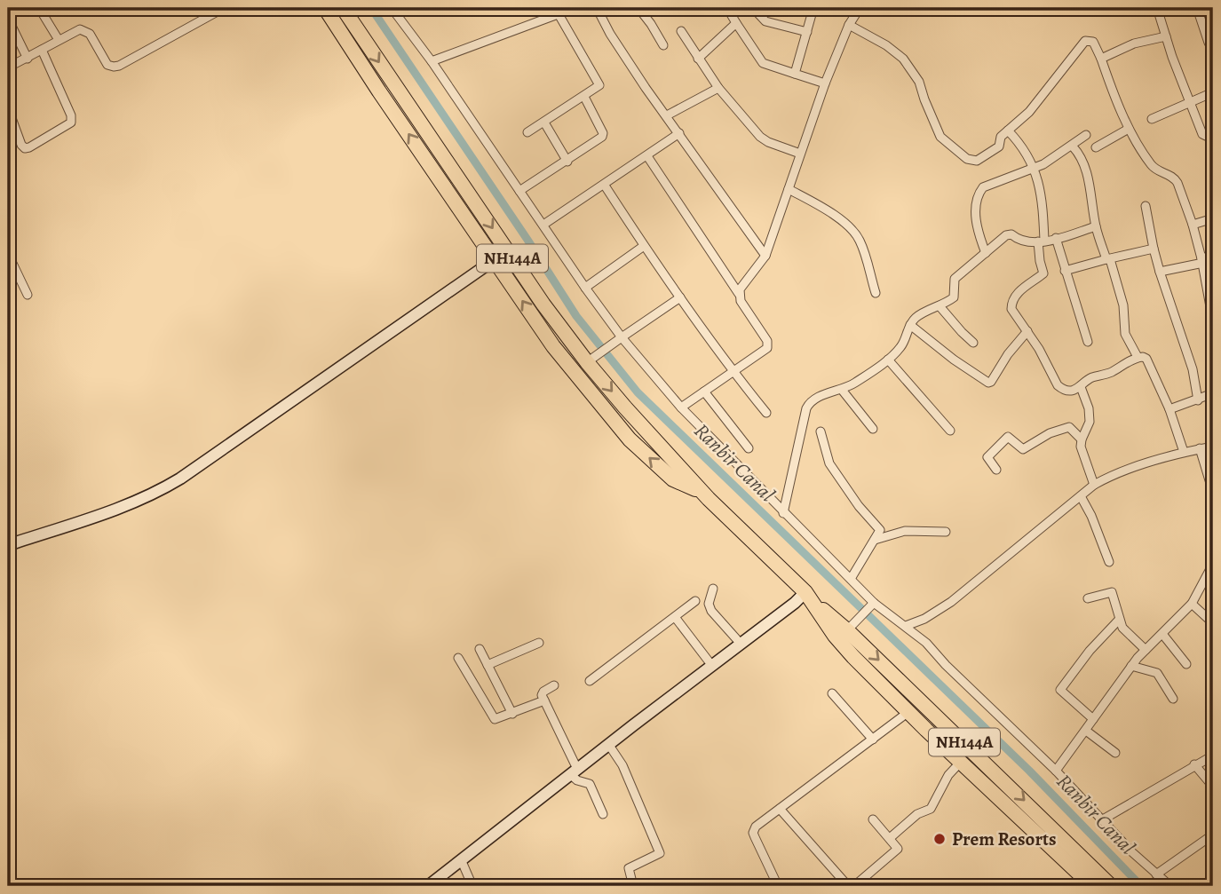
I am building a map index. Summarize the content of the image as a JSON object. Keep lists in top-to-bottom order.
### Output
{
  "streets": {
    "highway": ["NH144A"]
  },
  "water": ["Ranbir Canal"],
  "places": ["Prem Resorts"]
}
